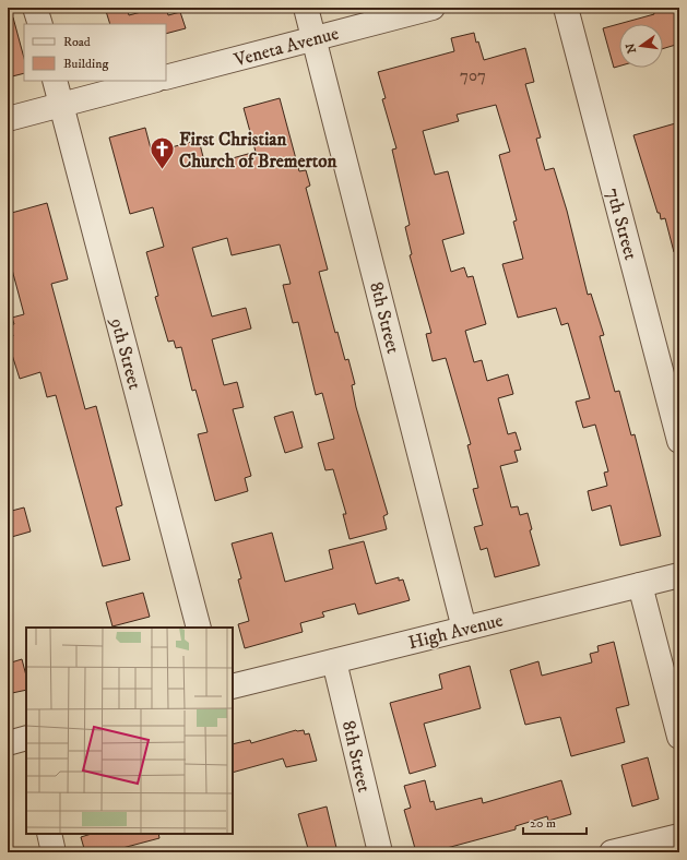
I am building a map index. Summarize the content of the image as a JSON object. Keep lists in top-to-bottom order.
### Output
{
  "streets": {
    "street": [
      "Veneta Avenue",
      "7th Street",
      "8th Street",
      "9th Street",
      "High Avenue"
    ]
  },
  "crossings": [
    ["Veneta Avenue", "8th Street"],
    ["8th Street", "High Avenue"]
  ],
  "places": {
    "church": ["First Christian Church of Bremerton"]
  },
  "house_numbers": ["707"],
  "legend": ["Road", "Building"],
  "scale_bar": "20 m",
  "north": "left"
}
